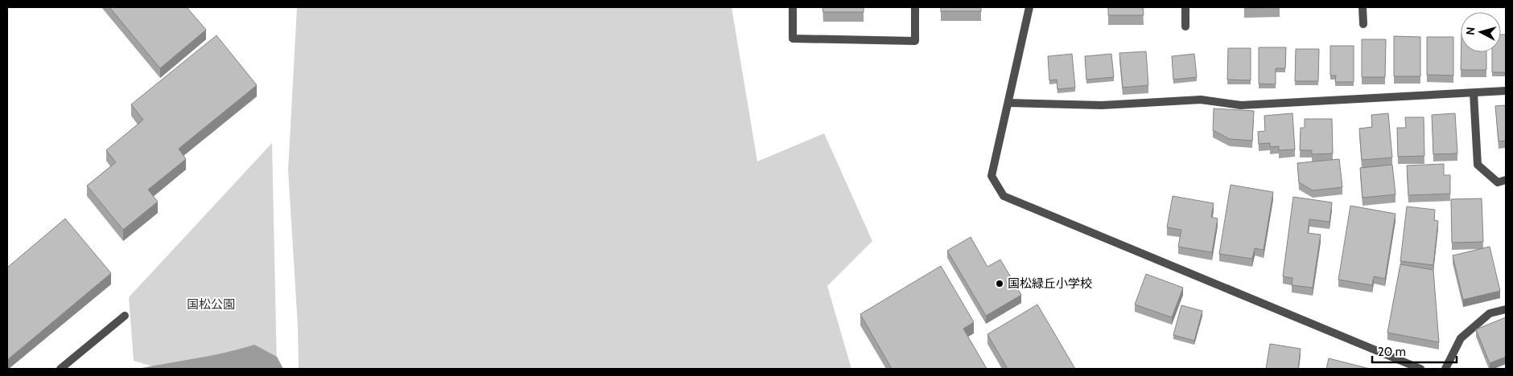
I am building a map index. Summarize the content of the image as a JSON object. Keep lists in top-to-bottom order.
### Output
{
  "parks": ["国松公園"],
  "places": ["国松緑丘小学校"],
  "scale_bar": "20 m",
  "north": "left"
}
